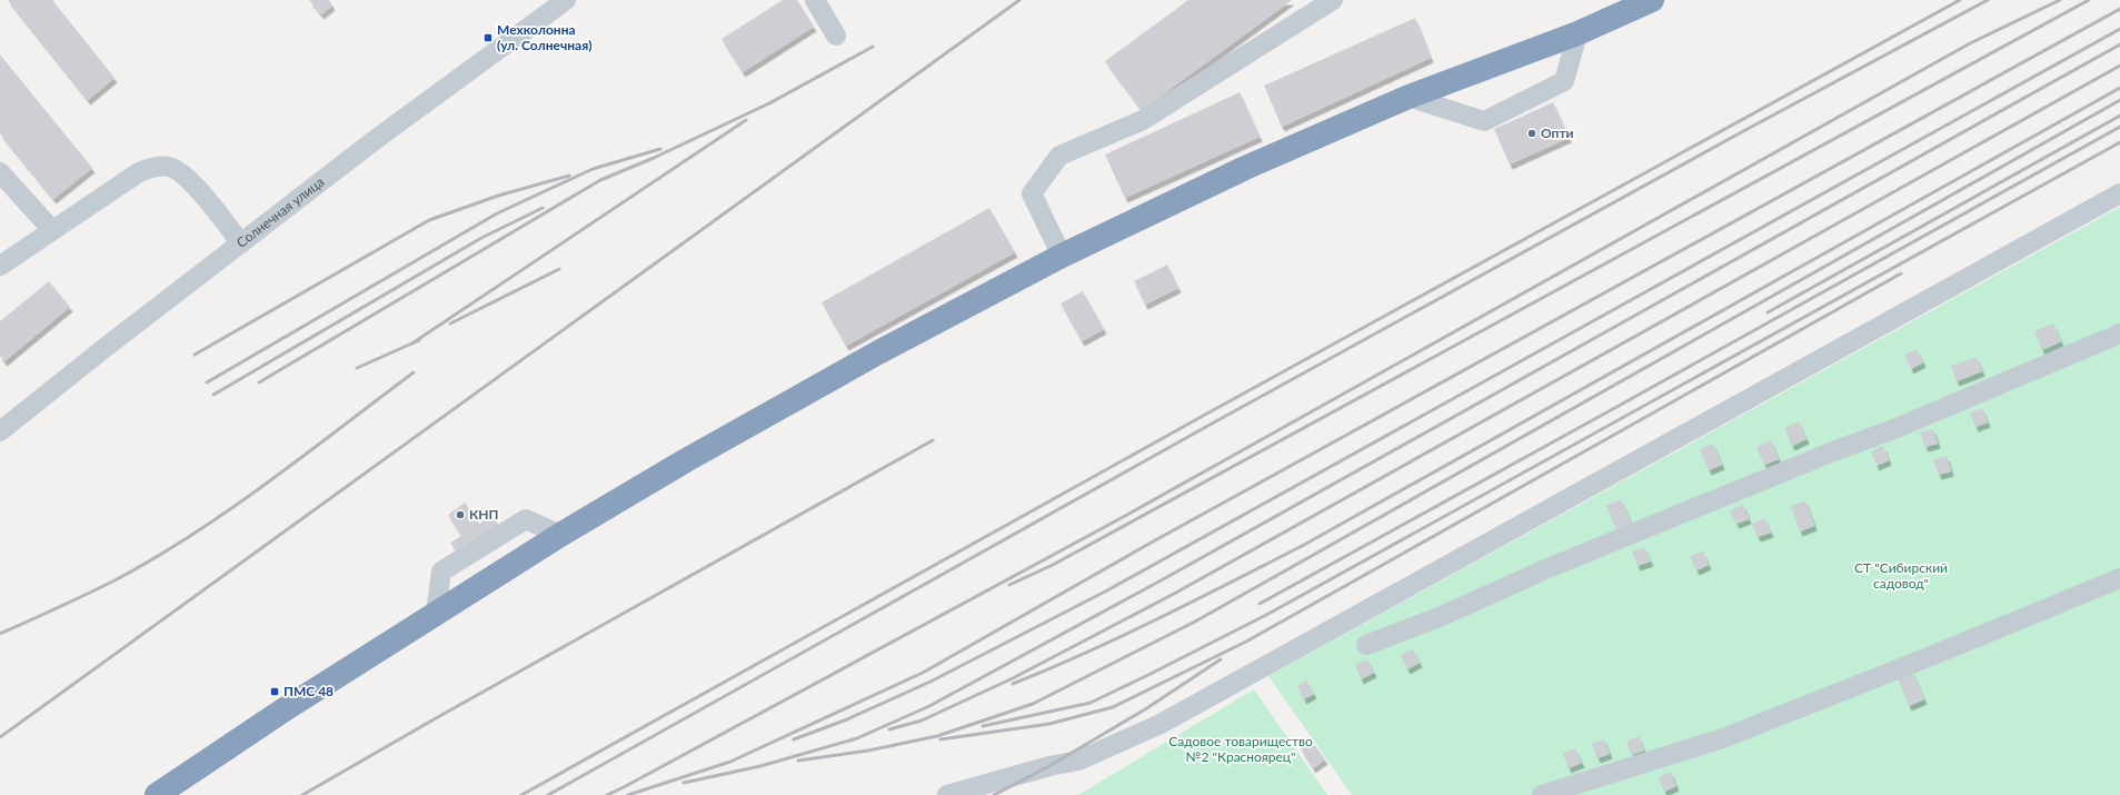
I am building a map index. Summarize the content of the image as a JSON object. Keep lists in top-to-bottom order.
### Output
{
  "streets": {
    "street": ["Солнечная улица"]
  },
  "parks": ["СТ \"Сибирский садовод\"", "Садовое товарищество №2 \"Красноярец\""],
  "places": {
    "transit": ["Мехколонна (ул. Солнечная)", "ПМС 48"],
    "other": ["Опти", "КНП"]
  }
}
